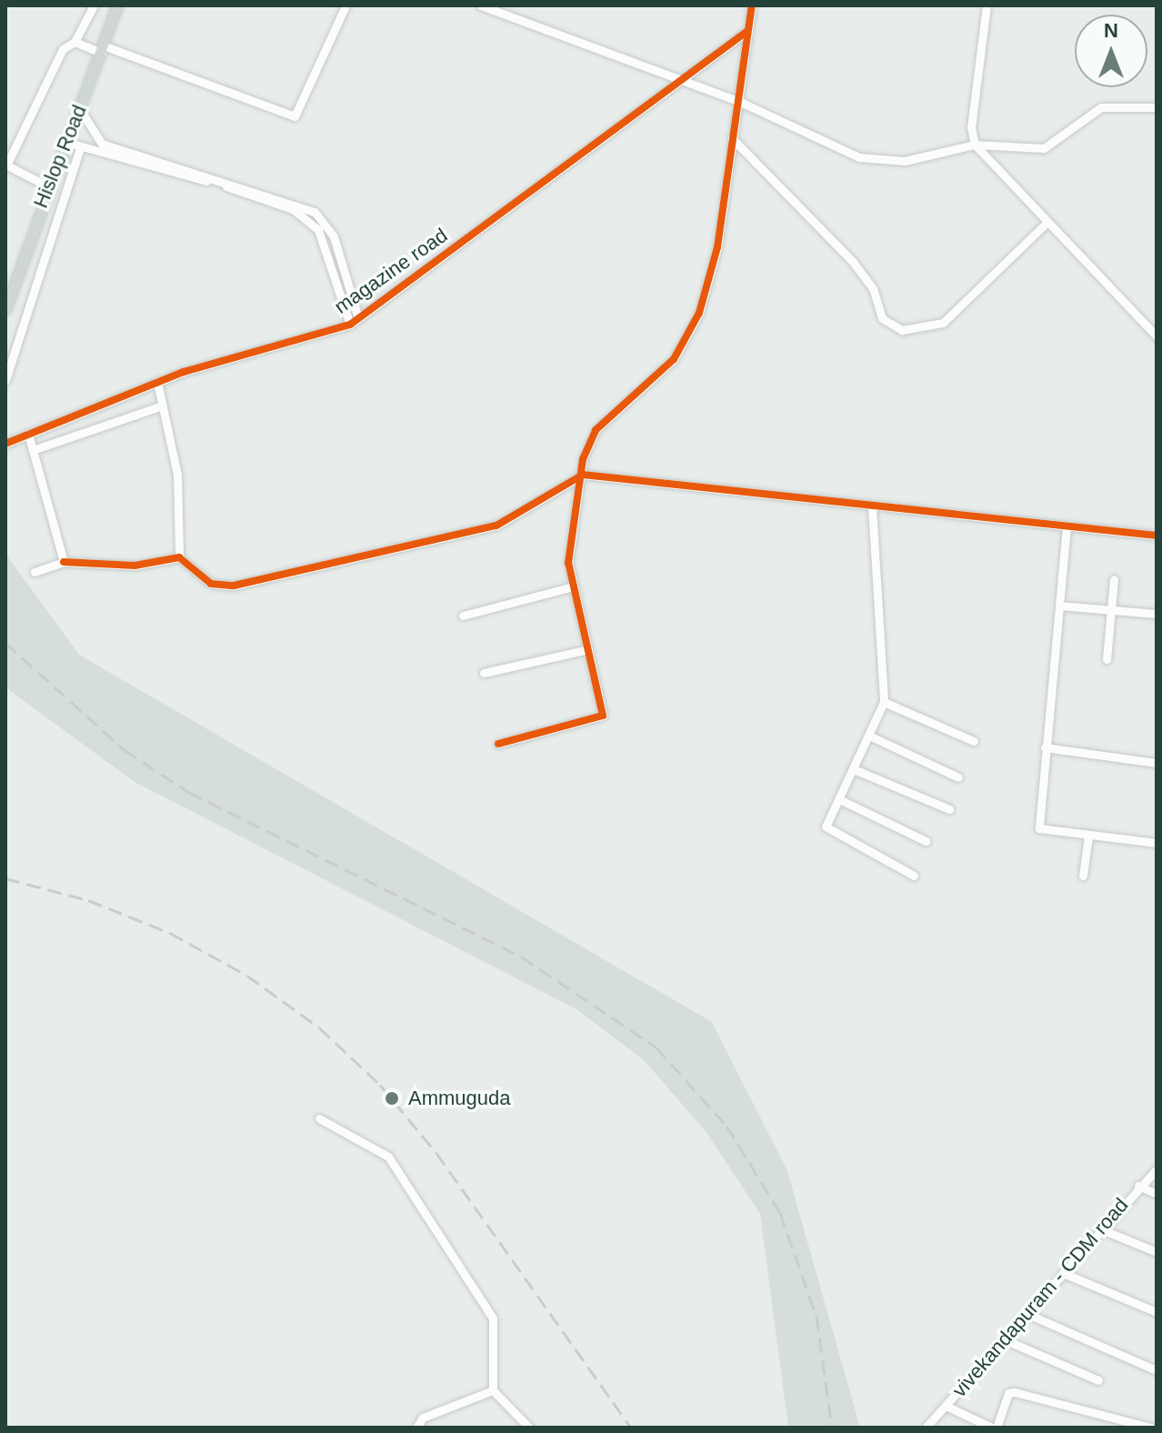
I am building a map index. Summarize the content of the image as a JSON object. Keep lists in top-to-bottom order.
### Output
{
  "streets": {
    "main road": ["Hislop Road"],
    "street": ["magazine road", "vivekandapuram - CDM road"]
  },
  "crossings": [
    ["Hislop Road", "magazine road"]
  ],
  "places": ["Ammuguda"],
  "north": "top"
}
